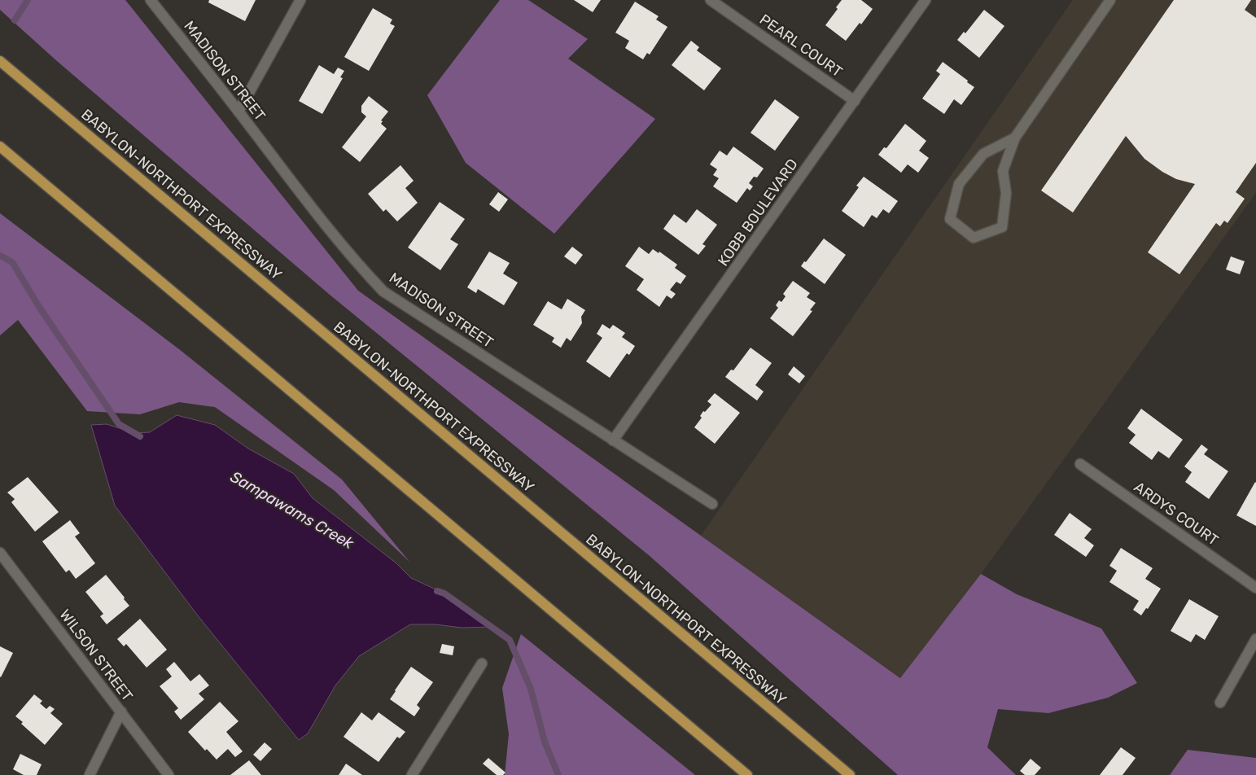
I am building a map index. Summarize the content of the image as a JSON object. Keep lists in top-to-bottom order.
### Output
{
  "streets": {
    "main road": ["BABYLON-NORTHPORT EXPRESSWAY"],
    "street": [
      "PEARL COURT",
      "MADISON STREET",
      "KOBB BOULEVARD",
      "ARDYS COURT",
      "WILSON STREET"
    ]
  },
  "crossings": [
    ["PEARL COURT", "KOBB BOULEVARD"],
    ["MADISON STREET", "KOBB BOULEVARD"]
  ],
  "water": ["Sampawams Creek"]
}
